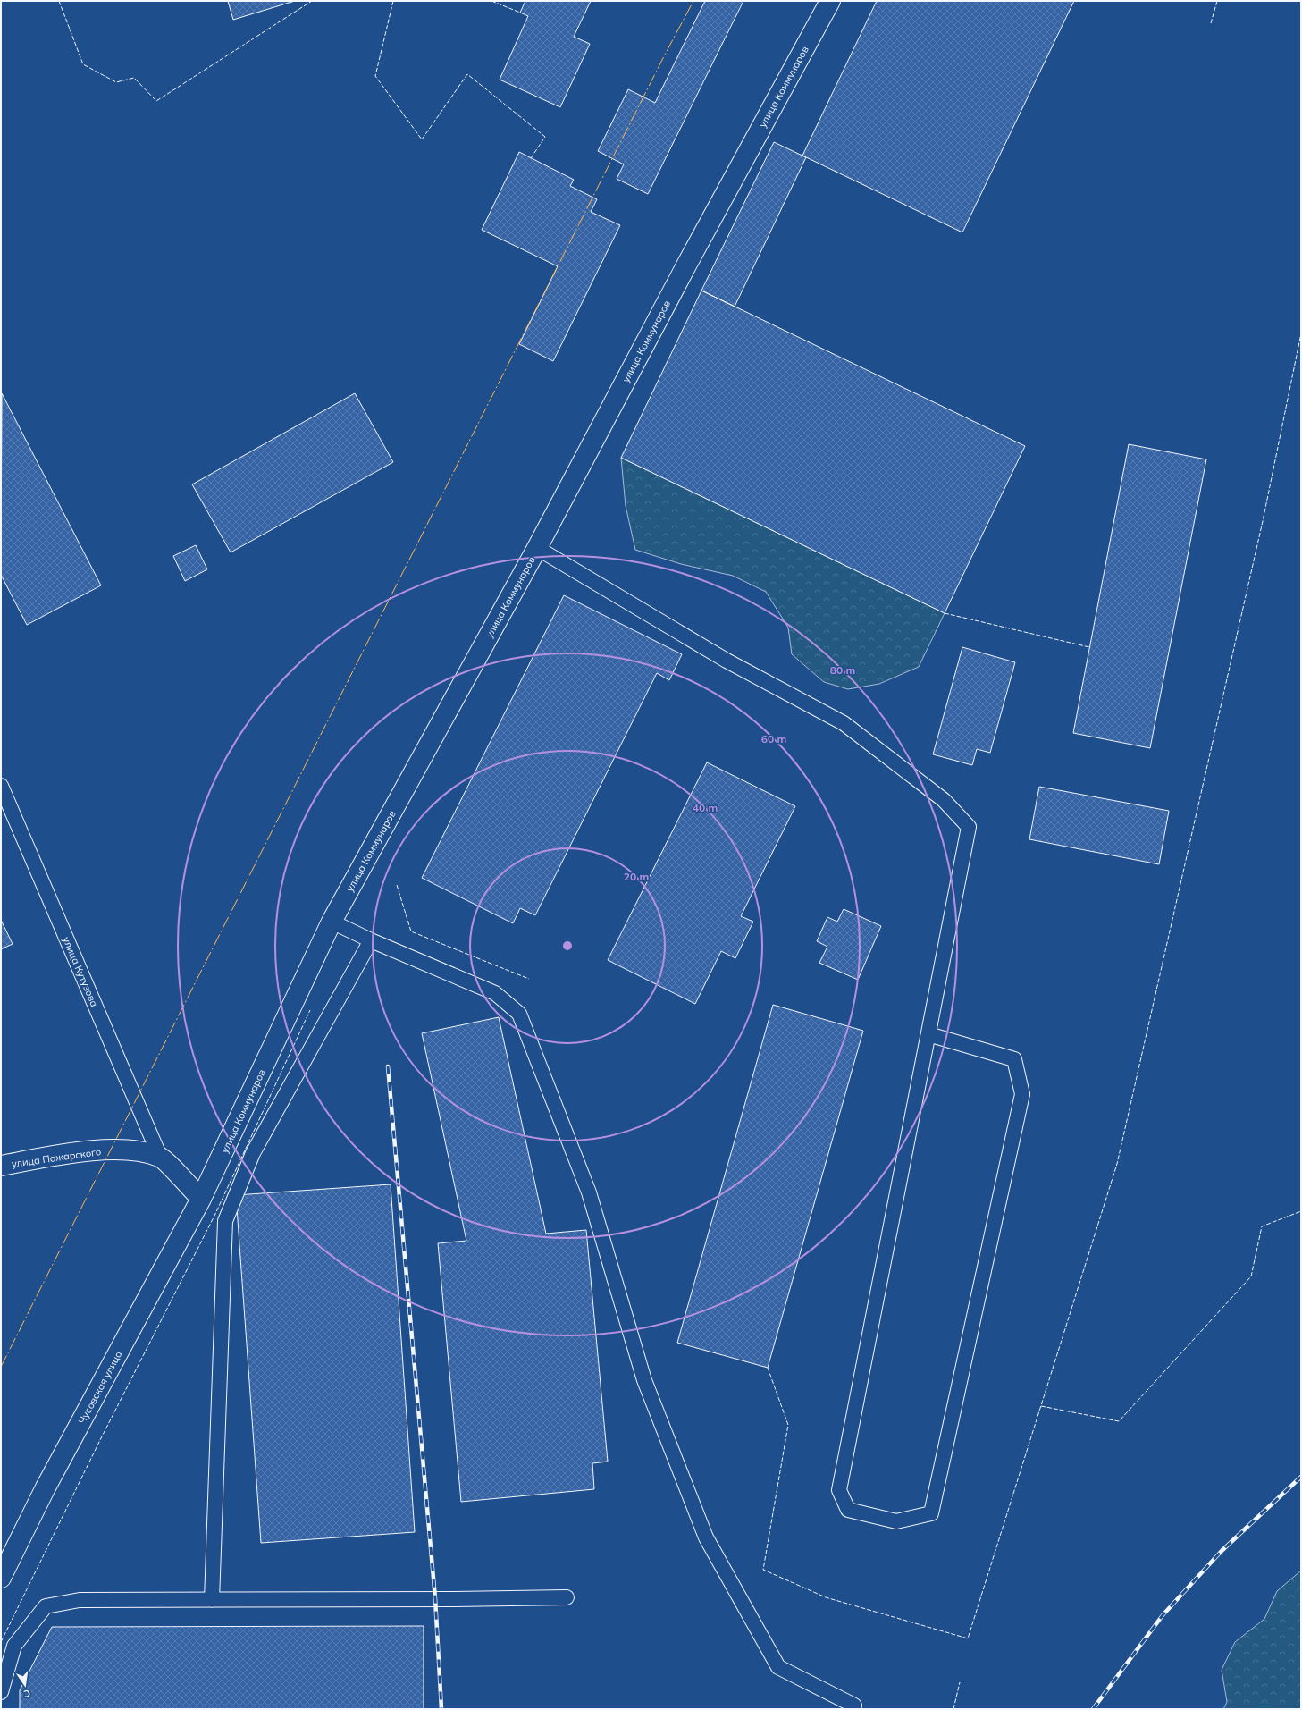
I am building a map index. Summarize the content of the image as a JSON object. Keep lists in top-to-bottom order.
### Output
{
  "streets": {
    "main road": ["улица Коммунаров", "улица Пожарского", "Чусовская улица"],
    "lane": ["улица Кутузова"]
  },
  "crossings": [
    ["улица Коммунаров", "Чусовская улица"],
    ["улица Кутузова", "улица Пожарского"]
  ],
  "north": "bottom",
  "rings": [
    "80 m",
    "60 m",
    "40 m",
    "20 m"
  ]
}
